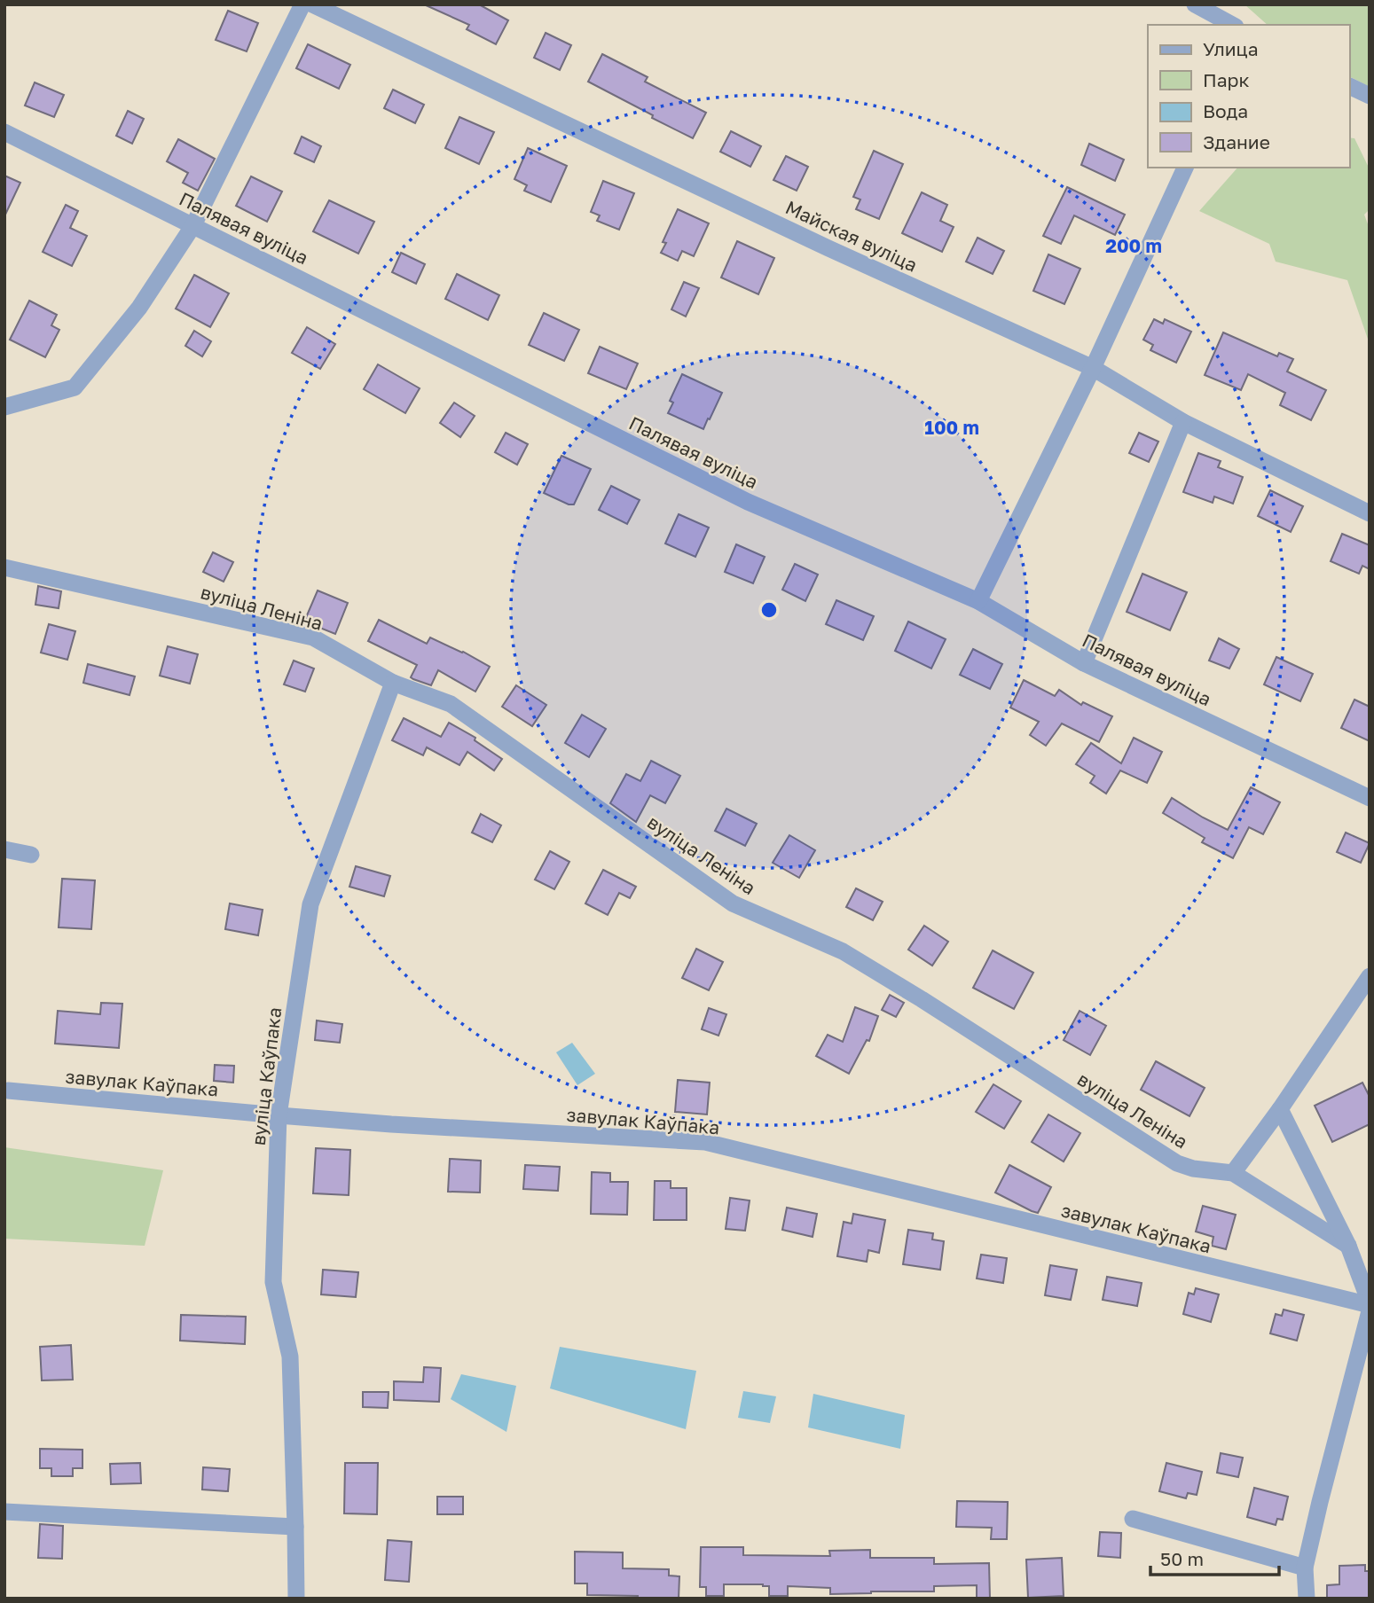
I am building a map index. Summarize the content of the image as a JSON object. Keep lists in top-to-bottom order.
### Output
{
  "streets": {
    "street": [
      "Палявая вуліца",
      "Майская вуліца",
      "вуліца Леніна",
      "вуліца Каўпака",
      "завулак Каўпака"
    ]
  },
  "crossings": [
    ["вуліца Леніна", "вуліца Каўпака"],
    ["вуліца Каўпака", "завулак Каўпака"]
  ],
  "legend": [
    "Улица",
    "Парк",
    "Вода",
    "Здание"
  ],
  "scale_bar": "50 m",
  "rings": ["200 m", "100 m"]
}
